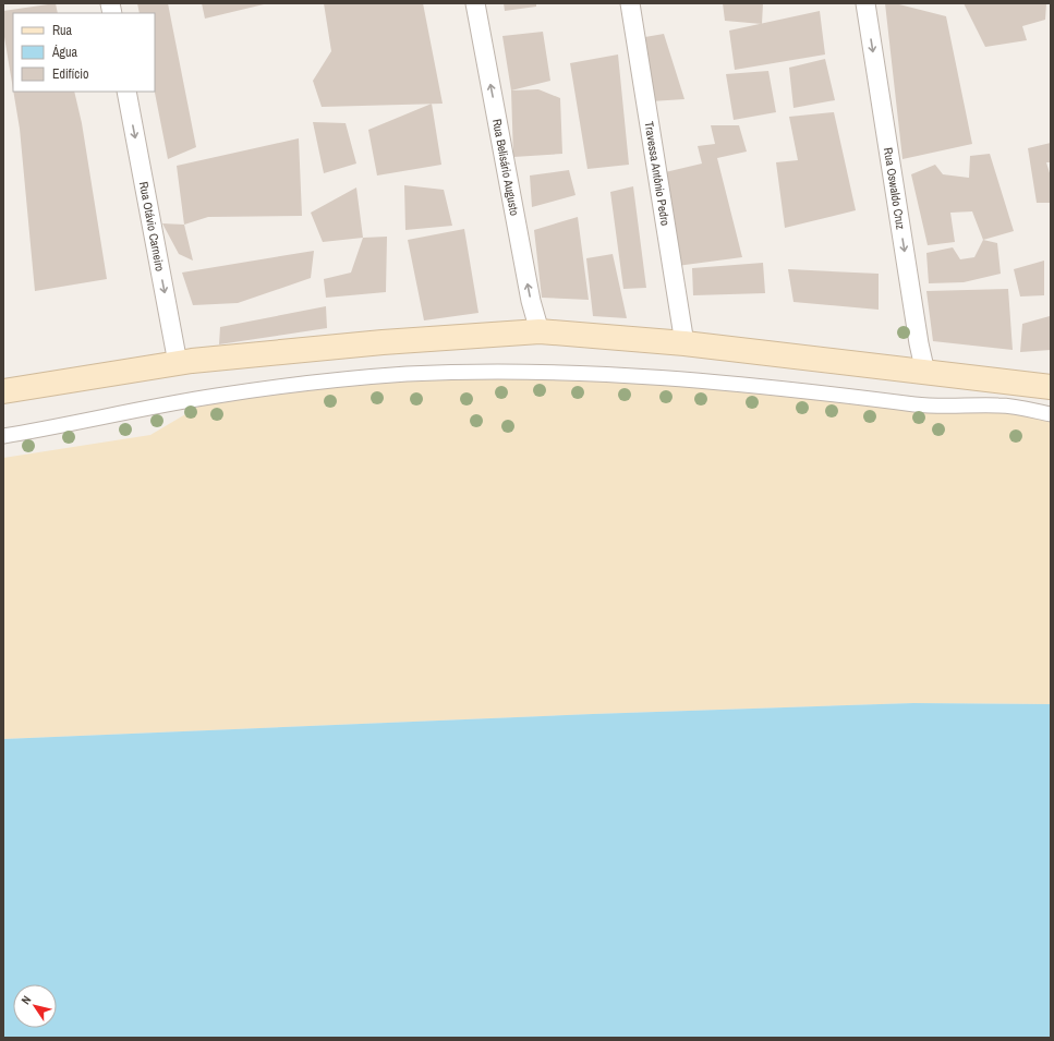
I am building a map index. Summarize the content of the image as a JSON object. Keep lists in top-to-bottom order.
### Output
{
  "streets": {
    "street": [
      "Rua Belisário Augusto",
      "Travessa Antônio Pedro",
      "Rua Oswaldo Cruz",
      "Rua Otávio Carneiro"
    ]
  },
  "one_way": ["Rua Belisário Augusto", "Rua Oswaldo Cruz", "Rua Otávio Carneiro"],
  "legend": ["Rua", "Água", "Edifício"],
  "north": "top left"
}
